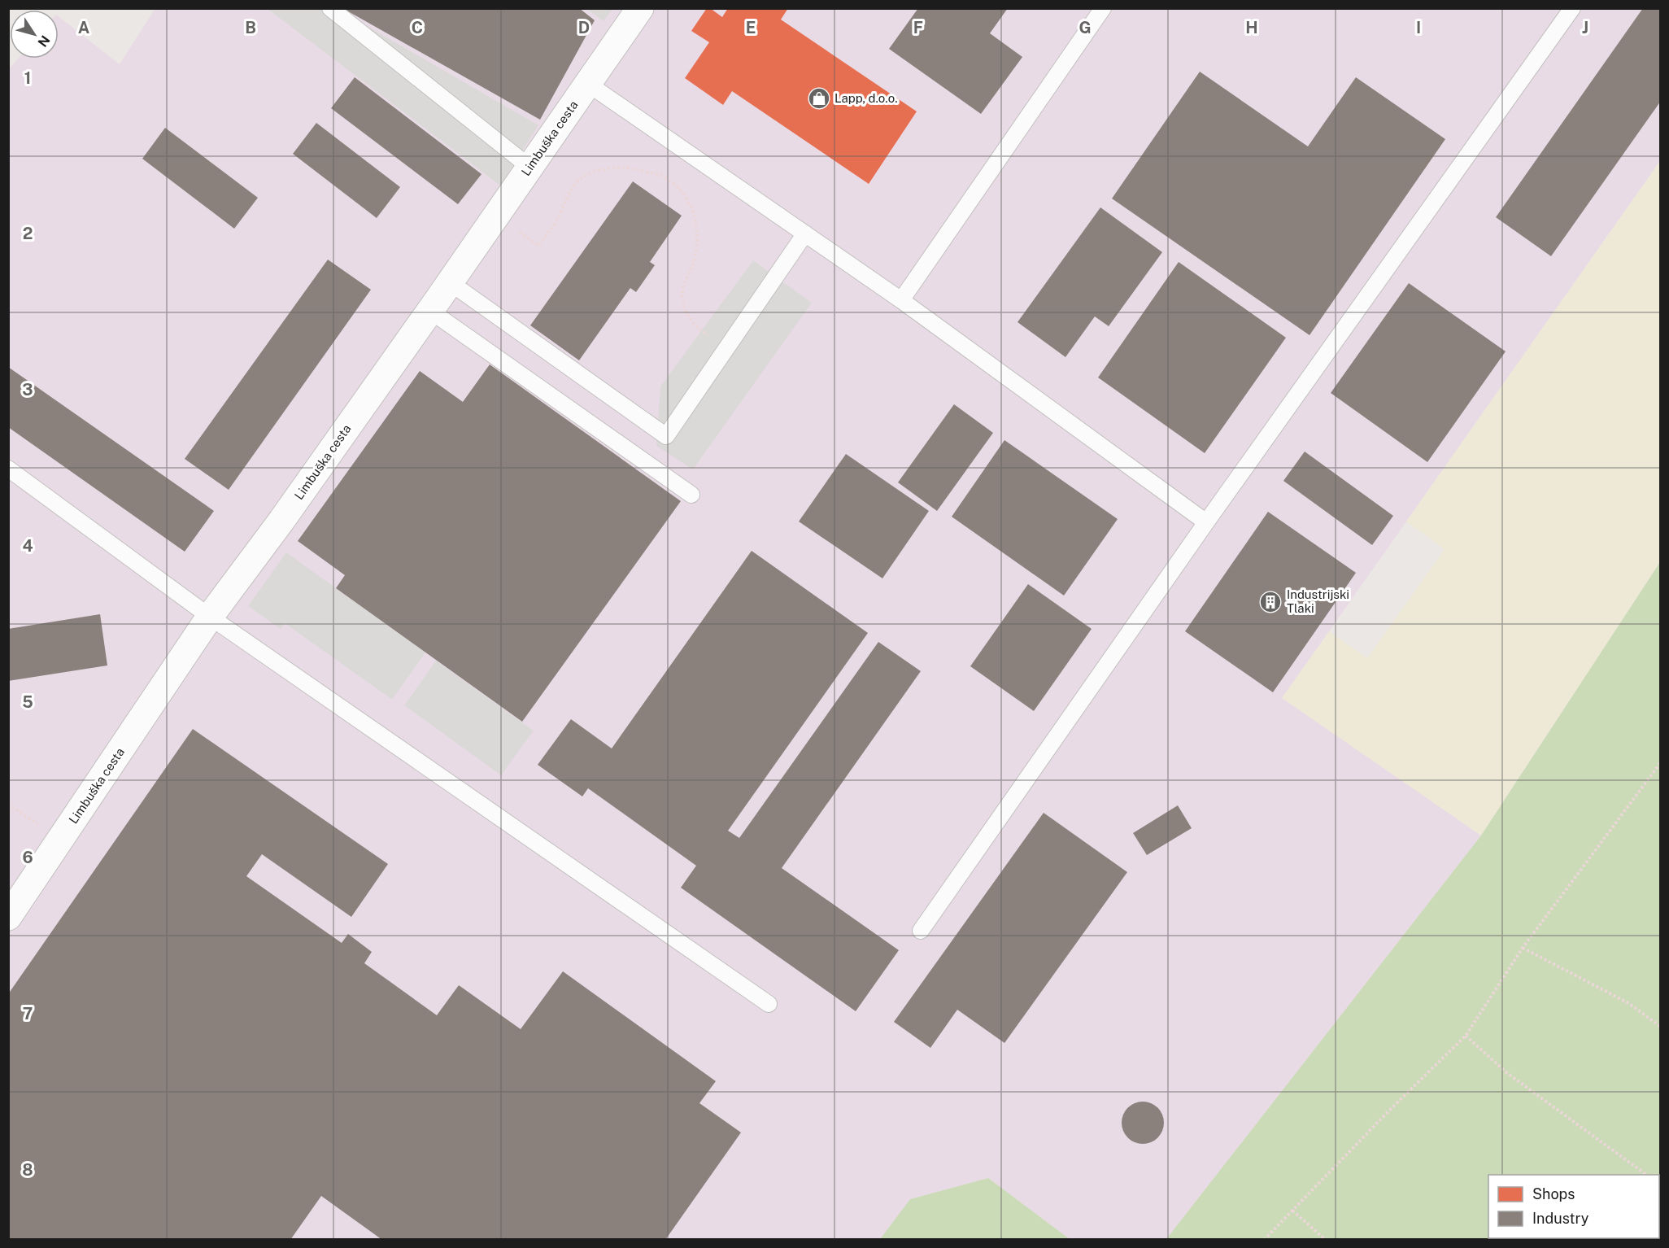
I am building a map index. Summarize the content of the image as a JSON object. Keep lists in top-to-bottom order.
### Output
{
  "streets": {
    "street": ["Limbuška cesta"]
  },
  "places": {
    "shop": ["Lapp, d.o.o."],
    "building": ["Industrijski Tlaki"]
  },
  "legend": ["Shops", "Industry"],
  "north": "bottom right",
  "grid": {
    "columns": [
      "A",
      "B",
      "C",
      "D",
      "E",
      "F",
      "G",
      "H",
      "I",
      "J"
    ],
    "rows": [
      "1",
      "2",
      "3",
      "4",
      "5",
      "6",
      "7",
      "8"
    ]
  }
}
